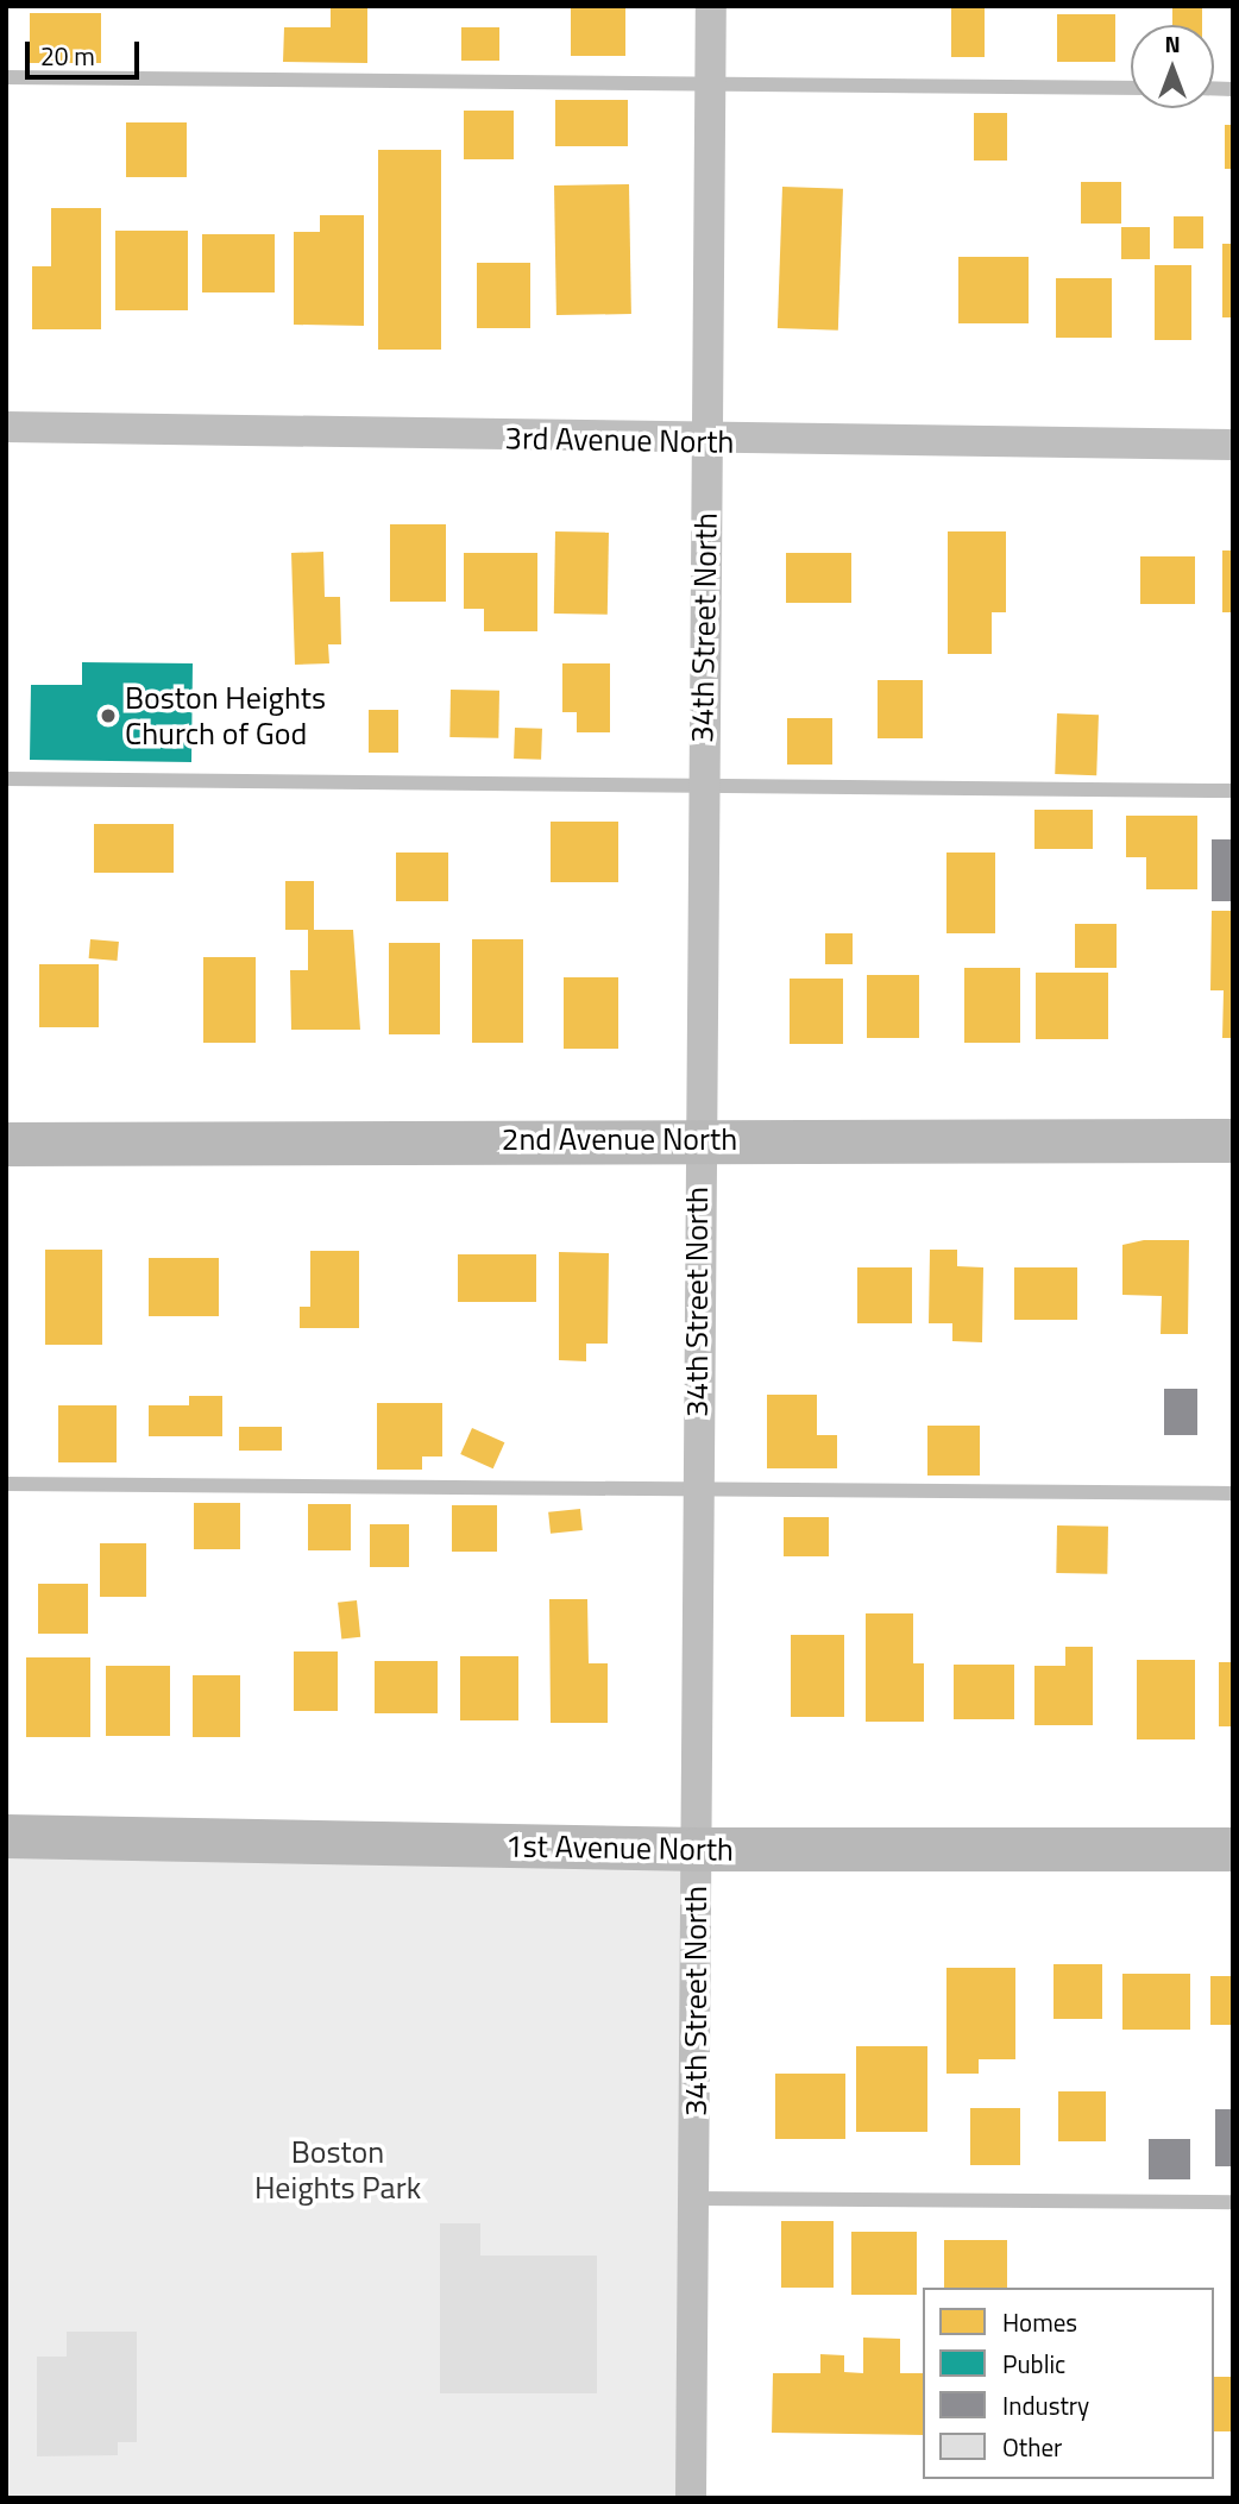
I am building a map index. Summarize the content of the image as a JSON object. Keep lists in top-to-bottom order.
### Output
{
  "streets": {
    "main road": ["2nd Avenue North", "1st Avenue North"],
    "street": ["3rd Avenue North", "34th Street North"]
  },
  "crossings": [
    ["3rd Avenue North", "34th Street North"],
    ["34th Street North", "2nd Avenue North"],
    ["34th Street North", "1st Avenue North"]
  ],
  "parks": ["Boston Heights Park"],
  "places": ["Boston Heights Church of God"],
  "legend": [
    "Homes",
    "Public",
    "Industry",
    "Other"
  ],
  "scale_bar": "20 m",
  "north": "top"
}
